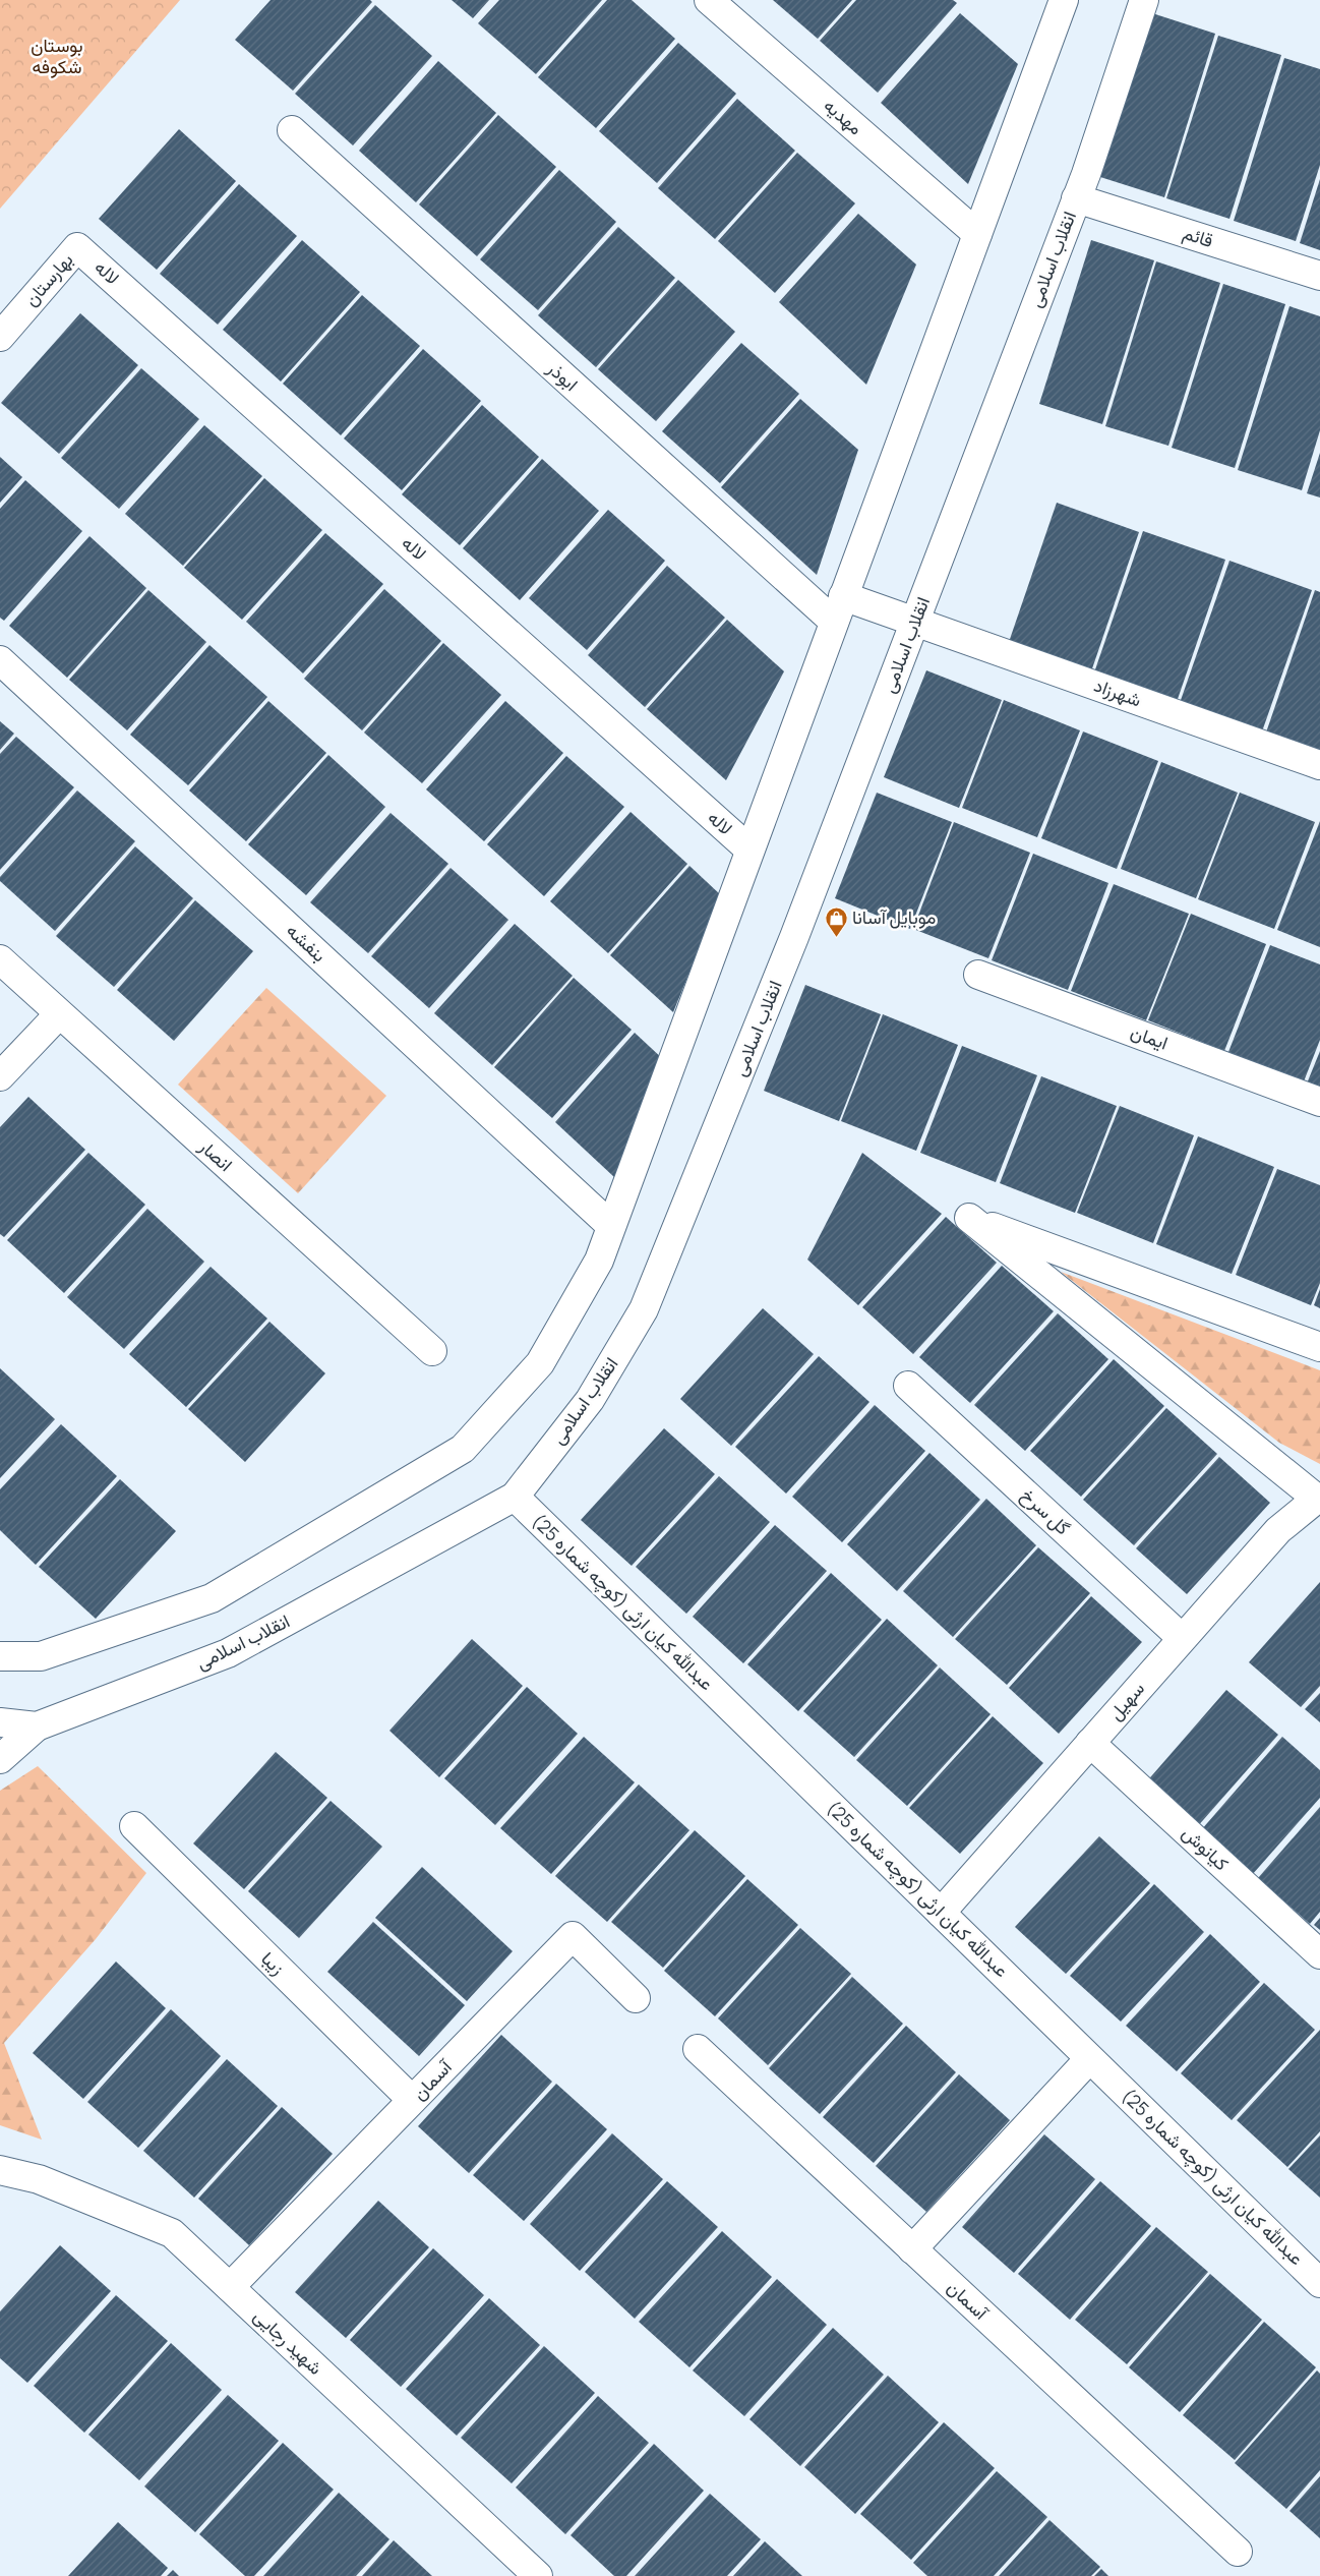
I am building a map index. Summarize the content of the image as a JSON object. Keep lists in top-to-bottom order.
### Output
{
  "streets": {
    "street": [
      "مهدیه",
      "قائم",
      "انقلاب اسلامی",
      "لاله",
      "بهارستان",
      "ابوذر",
      "شهرزاد",
      "بنفشه",
      "ایمان",
      "انصار",
      "گل سرخ",
      "عبدالله کیان ارثی (کوچه شماره 25)",
      "سهیل",
      "کیانوش",
      "زیبا",
      "آسمان",
      "شهید رجایی"
    ]
  },
  "crossings": [
    ["قائم", "انقلاب اسلامی"],
    ["انقلاب اسلامی", "شهرزاد"],
    ["انقلاب اسلامی", "عبدالله کیان ارثی (کوچه شماره 25)"],
    ["لاله", "بهارستان"],
    ["گل سرخ", "سهیل"],
    ["عبدالله کیان ارثی (کوچه شماره 25)", "سهیل"],
    ["سهیل", "کیانوش"],
    ["زیبا", "آسمان"],
    ["آسمان", "شهید رجایی"]
  ],
  "parks": ["بوستان شکوفه"],
  "places": {
    "shop": ["موبایل آسانا"]
  }
}
